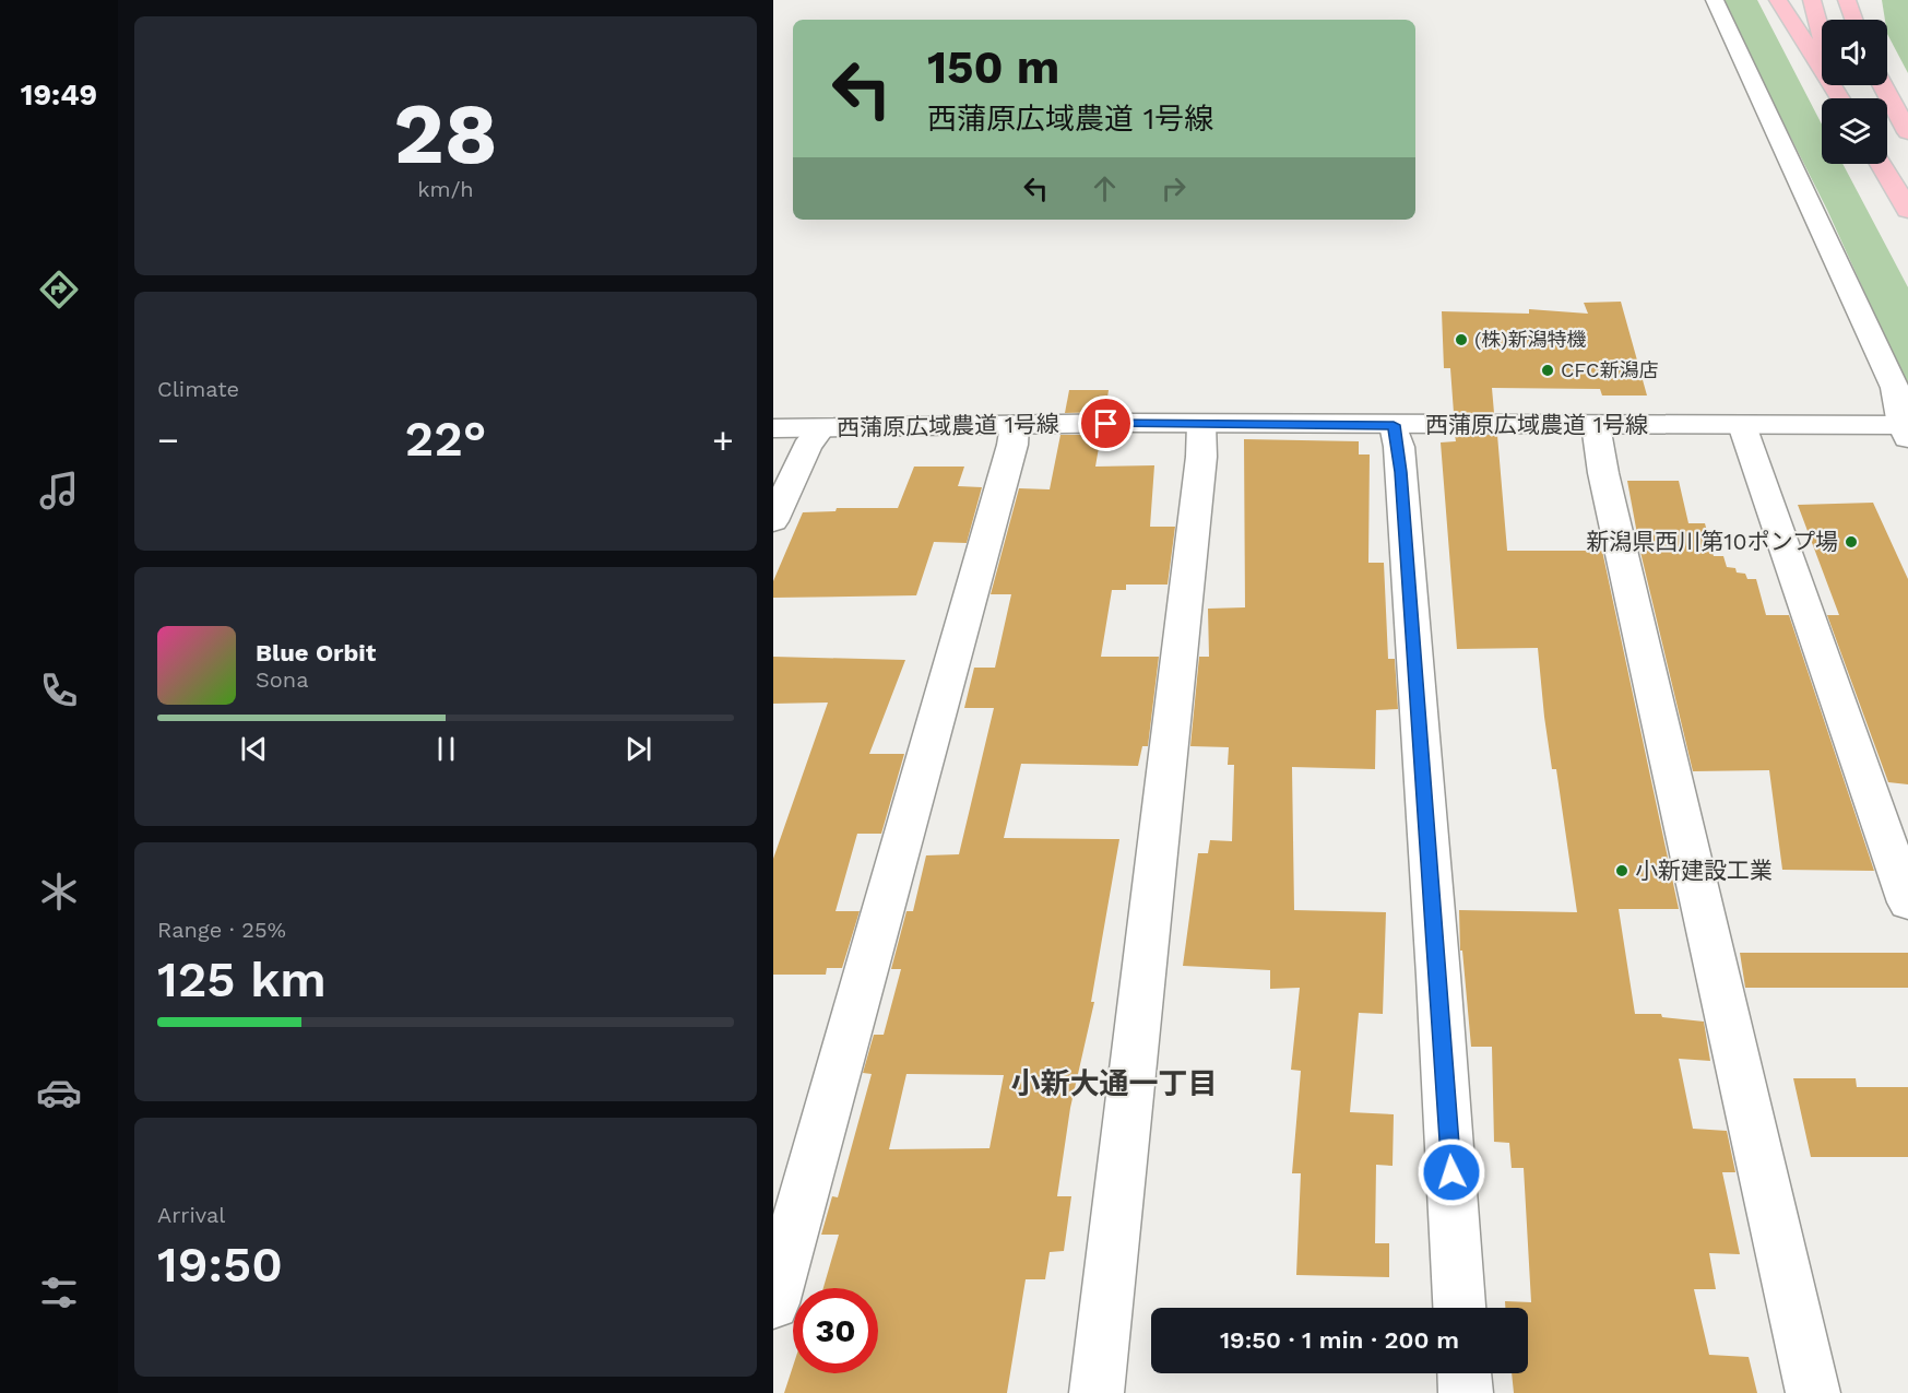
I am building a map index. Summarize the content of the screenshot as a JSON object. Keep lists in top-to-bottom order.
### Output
{
  "streets": {
    "street": ["西蒲原広域農道 1号線"]
  },
  "districts": ["小新大通一丁目"],
  "places": [
    "(株)新潟特機",
    "CFC新潟店",
    "新潟県西川第10ポンプ場",
    "小新建設工業"
  ],
  "page": {
    "tabs": "19:49",
    "tile": [
      ["28", "km/h"],
      "Climate",
      ["Range · 25%", "125 km"],
      ["Arrival", "19:50"]
    ],
    "turn": ["150 m", "西蒲原広域農道 1号線"],
    "heat": ["−", "22°", "+"],
    "song": ["Blue Orbit", "Sona"],
    "limit": "30",
    "trip": "19:50 · 1 min · 200 m"
  }
}
